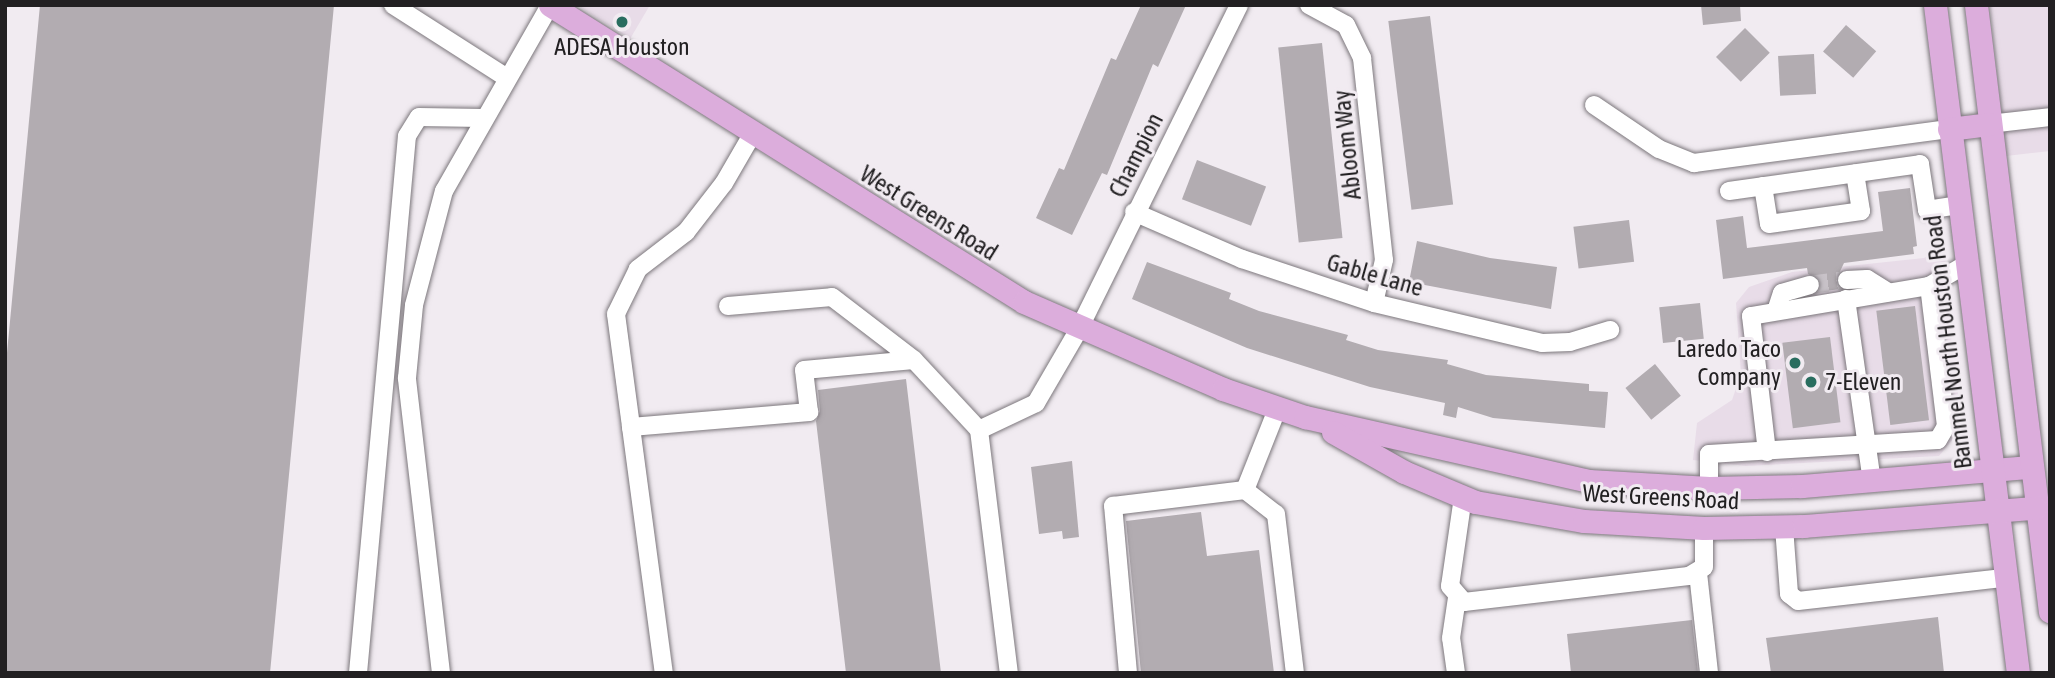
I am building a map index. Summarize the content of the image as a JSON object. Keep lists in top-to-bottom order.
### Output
{
  "streets": {
    "main road": ["West Greens Road", "Bammel North Houston Road"],
    "street": ["Abloom Way", "Champion", "Gable Lane"]
  },
  "crossings": [
    ["Abloom Way", "Gable Lane"],
    ["Champion", "West Greens Road"],
    ["Champion", "Gable Lane"],
    ["West Greens Road", "Bammel North Houston Road"]
  ],
  "places": ["ADESA Houston", "Laredo Taco Company", "7-Eleven"]
}
